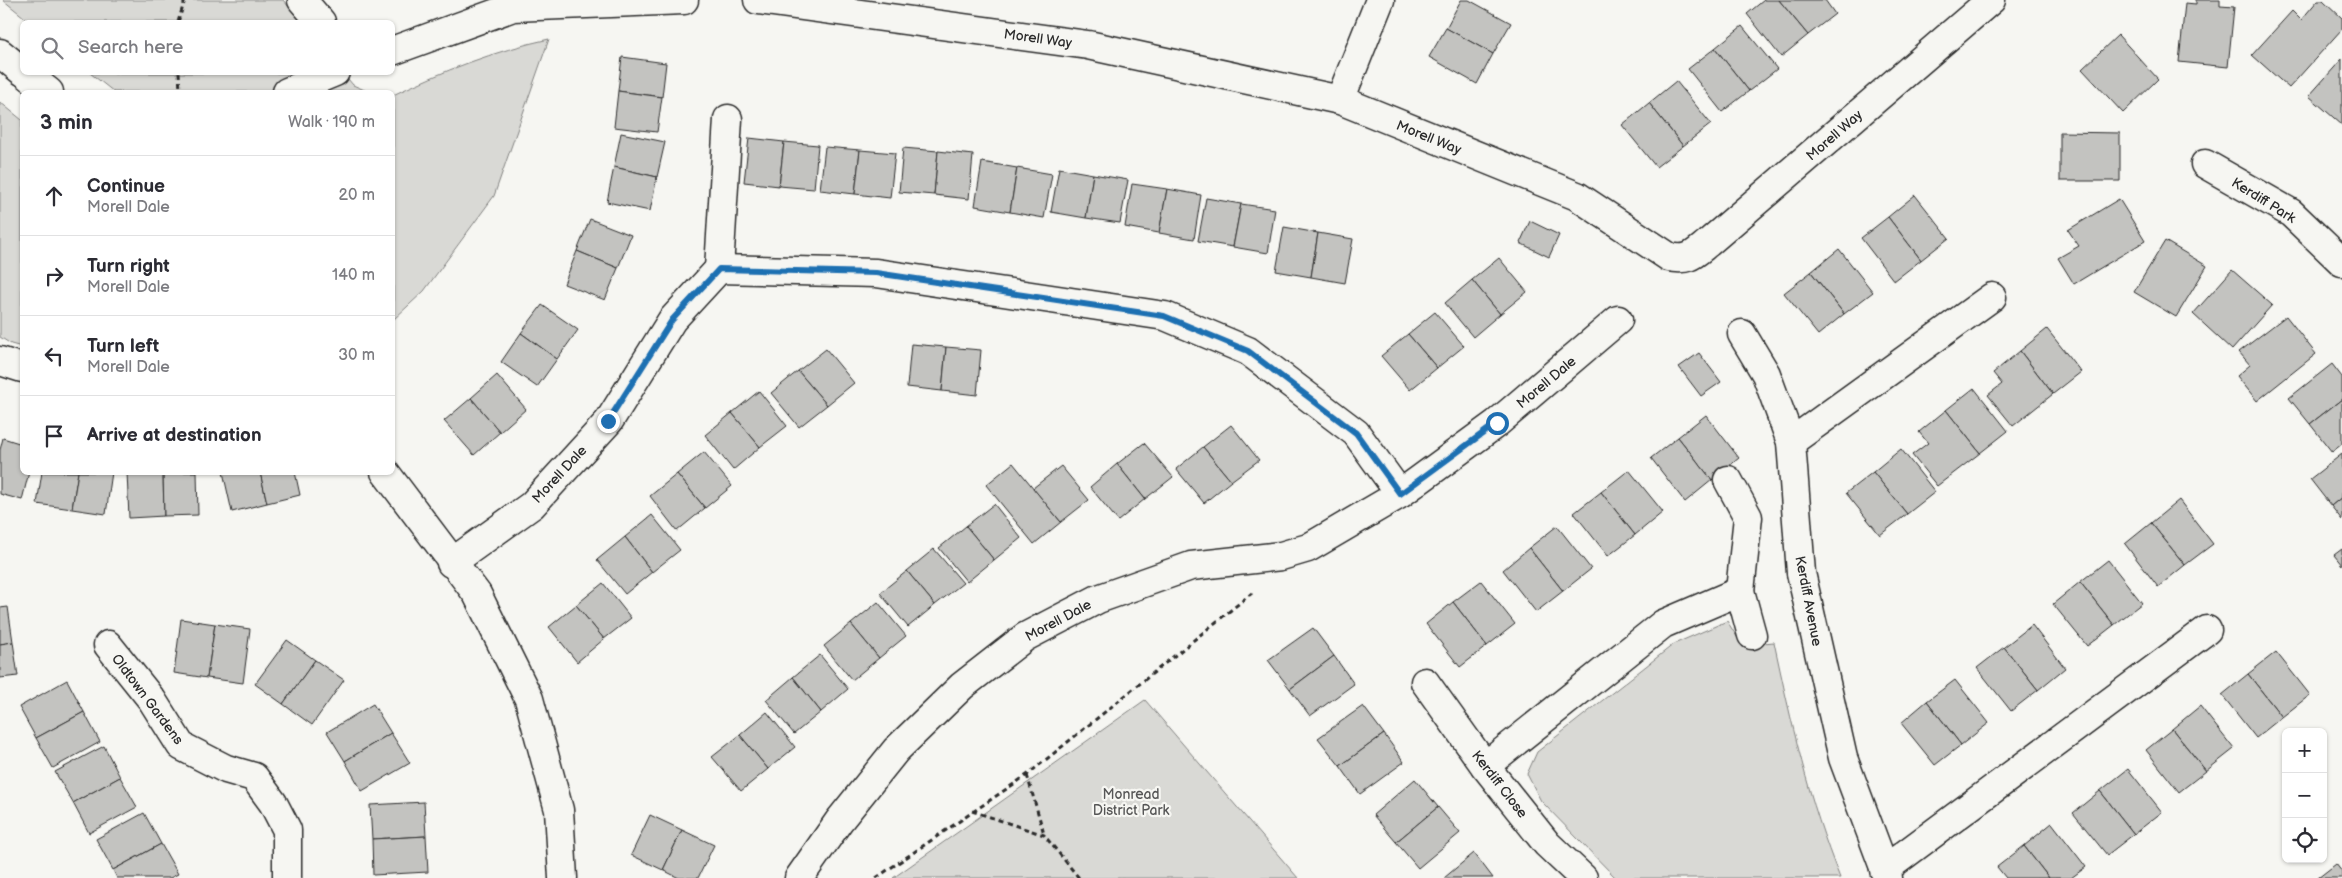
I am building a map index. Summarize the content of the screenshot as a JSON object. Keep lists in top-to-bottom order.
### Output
{
  "streets": {
    "street": [
      "Morell Way",
      "Kerdiff Park",
      "Morell Dale",
      "Kerdiff Avenue",
      "Oldtown Gardens",
      "Kerdiff Close"
    ]
  },
  "parks": ["Monread District Park"],
  "page": {
    "search": "Search here",
    "heading": ["3 min", "Walk · 190 m"],
    "list": [
      ["Continue", "Morell Dale", "20 m"],
      ["Turn right", "Morell Dale", "140 m"],
      ["Turn left", "Morell Dale", "30 m"],
      "Arrive at destination"
    ],
    "map_buttons": ["+", "−"]
  }
}
